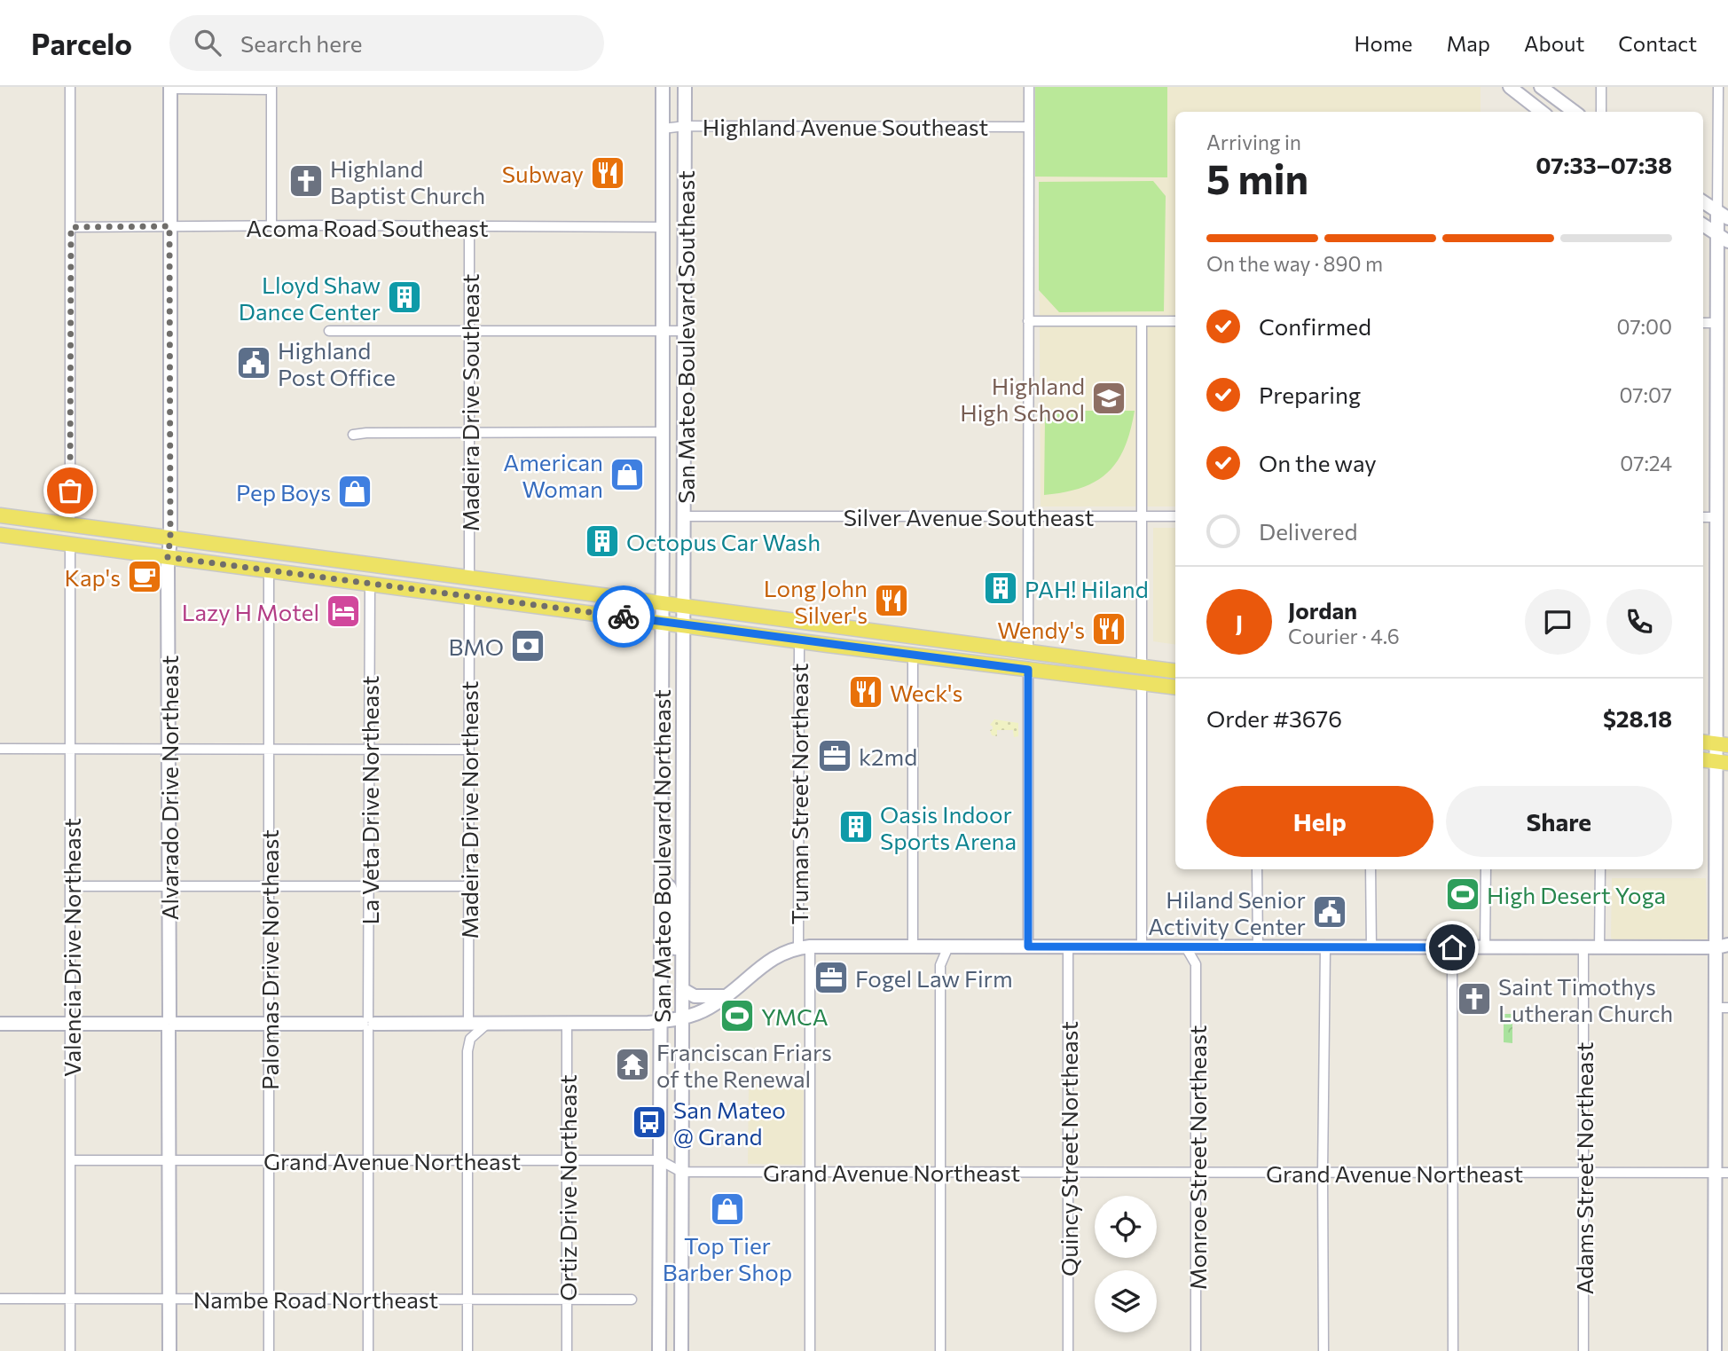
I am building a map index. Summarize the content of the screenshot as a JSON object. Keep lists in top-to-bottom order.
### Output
{
  "streets": {
    "street": [
      "Highland Avenue Southeast",
      "Acoma Road Southeast",
      "San Mateo Boulevard Southeast",
      "Madeira Drive Southeast",
      "Silver Avenue Southeast",
      "Alvarado Drive Northeast",
      "Truman Street Northeast",
      "La Veta Drive Northeast",
      "Madeira Drive Northeast",
      "San Mateo Boulevard Northeast",
      "Valencia Drive Northeast",
      "Palomas Drive Northeast",
      "Quincy Street Northeast",
      "Monroe Street Northeast",
      "Grand Avenue Northeast",
      "Adams Street Northeast",
      "Ortiz Drive Northeast",
      "Nambe Road Northeast"
    ]
  },
  "crossings": [
    ["Highland Avenue Southeast", "San Mateo Boulevard Southeast"],
    ["Acoma Road Southeast", "San Mateo Boulevard Southeast"],
    ["Acoma Road Southeast", "Madeira Drive Southeast"],
    ["Acoma Road Southeast", "Alvarado Drive Northeast"],
    ["San Mateo Boulevard Southeast", "Silver Avenue Southeast"],
    ["San Mateo Boulevard Southeast", "San Mateo Boulevard Northeast"],
    ["Alvarado Drive Northeast", "Grand Avenue Northeast"],
    ["Alvarado Drive Northeast", "Nambe Road Northeast"],
    ["Truman Street Northeast", "Grand Avenue Northeast"],
    ["La Veta Drive Northeast", "Grand Avenue Northeast"],
    ["La Veta Drive Northeast", "Nambe Road Northeast"],
    ["San Mateo Boulevard Northeast", "Grand Avenue Northeast"],
    ["Valencia Drive Northeast", "Grand Avenue Northeast"],
    ["Valencia Drive Northeast", "Nambe Road Northeast"],
    ["Palomas Drive Northeast", "Grand Avenue Northeast"],
    ["Palomas Drive Northeast", "Nambe Road Northeast"],
    ["Quincy Street Northeast", "Grand Avenue Northeast"],
    ["Monroe Street Northeast", "Grand Avenue Northeast"],
    ["Grand Avenue Northeast", "Adams Street Northeast"],
    ["Grand Avenue Northeast", "Ortiz Drive Northeast"],
    ["Ortiz Drive Northeast", "Nambe Road Northeast"]
  ],
  "places": {
    "restaurant": [
      "Subway",
      "Long John Silver's",
      "Wendy's",
      "Weck's"
    ],
    "church": ["Highland Baptist Church", "Saint Timothys Lutheran Church"],
    "building": [
      "Lloyd Shaw Dance Center",
      "Octopus Car Wash",
      "PAH! Hiland",
      "Oasis Indoor Sports Arena"
    ],
    "public building": ["Highland Post Office", "Hiland Senior Activity Center"],
    "school or university": ["Highland High School"],
    "shop": ["American Woman", "Pep Boys", "Top Tier Barber Shop"],
    "cafe": ["Kap's"],
    "hotel": ["Lazy H Motel"],
    "bank": ["BMO"],
    "office": ["k2md", "Fogel Law Firm"],
    "sports": ["High Desert Yoga", "YMCA"],
    "temple": ["Franciscan Friars of the Renewal"],
    "bus stop": ["San Mateo @ Grand"]
  },
  "page": {
    "header": "Parcelo",
    "search": "Search here",
    "nav": [
      "Home",
      "Map",
      "About",
      "Contact"
    ],
    "heading": ["5 min", "Arriving in", "07:33–07:38"],
    "panel": [
      "Jordan",
      "Courier · 4.6",
      "Order #3676",
      "$28.18"
    ],
    "bar": "On the way · 890 m",
    "list": [
      ["Confirmed", "07:00"],
      ["Preparing", "07:07"],
      ["On the way", "07:24"],
      "Delivered"
    ],
    "round": "J",
    "buttons": ["Help", "Share"]
  }
}
